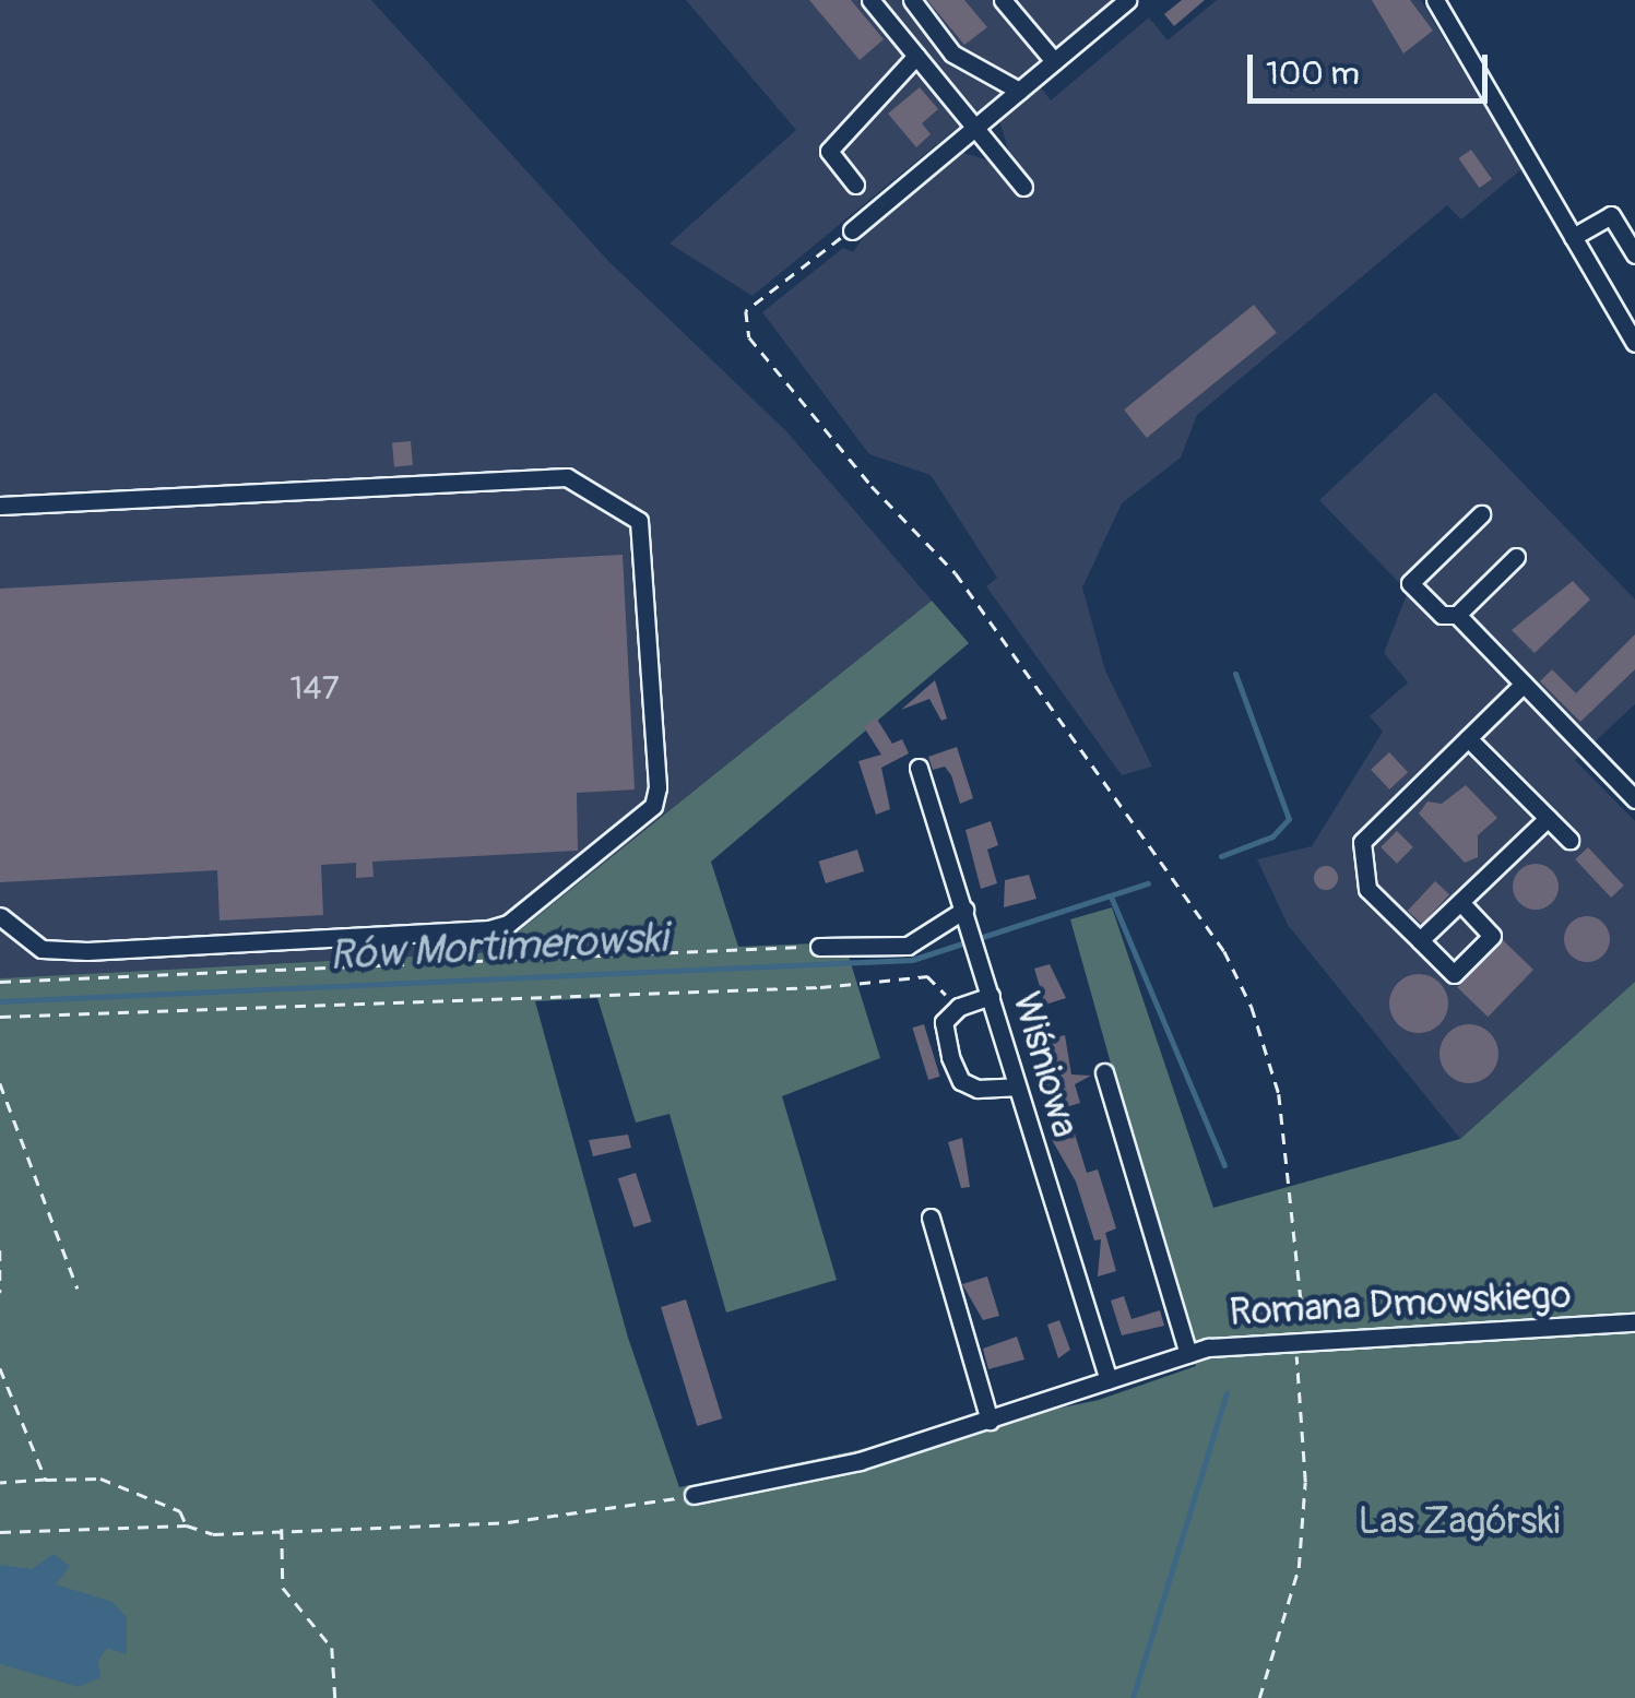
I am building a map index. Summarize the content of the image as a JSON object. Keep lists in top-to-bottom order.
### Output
{
  "streets": {
    "street": ["Wiśniowa", "Romana Dmowskiego"]
  },
  "crossings": [
    ["Wiśniowa", "Romana Dmowskiego"]
  ],
  "water": ["Rów Mortimerowski"],
  "parks": ["Las Zagórski"],
  "house_numbers": ["147"],
  "scale_bar": "100 m"
}
